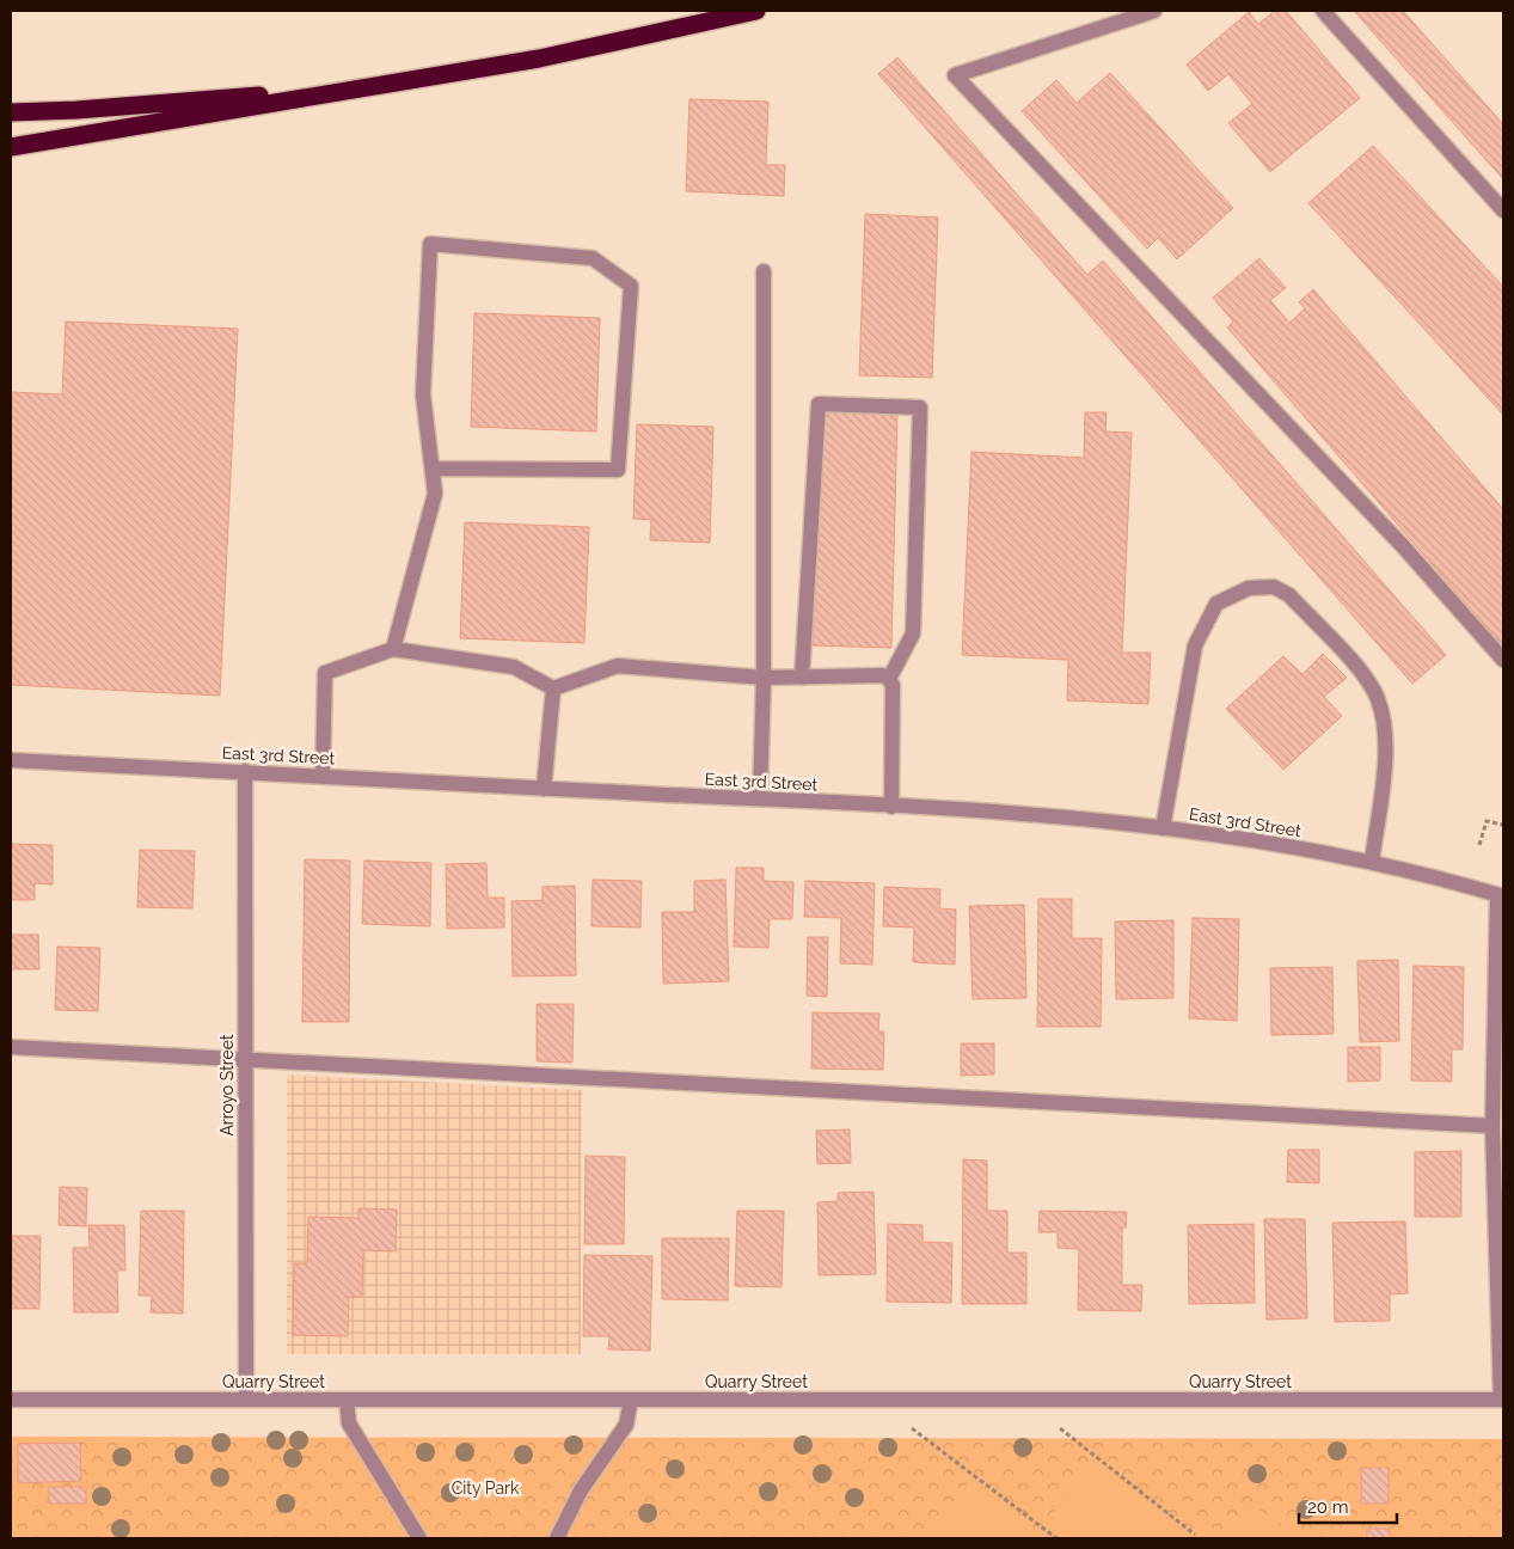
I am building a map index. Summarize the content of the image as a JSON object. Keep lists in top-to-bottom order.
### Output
{
  "streets": {
    "street": ["East 3rd Street", "Arroyo Street", "Quarry Street"]
  },
  "crossings": [
    ["East 3rd Street", "Arroyo Street"],
    ["Arroyo Street", "Quarry Street"]
  ],
  "parks": ["City Park"],
  "scale_bar": "20 m"
}
